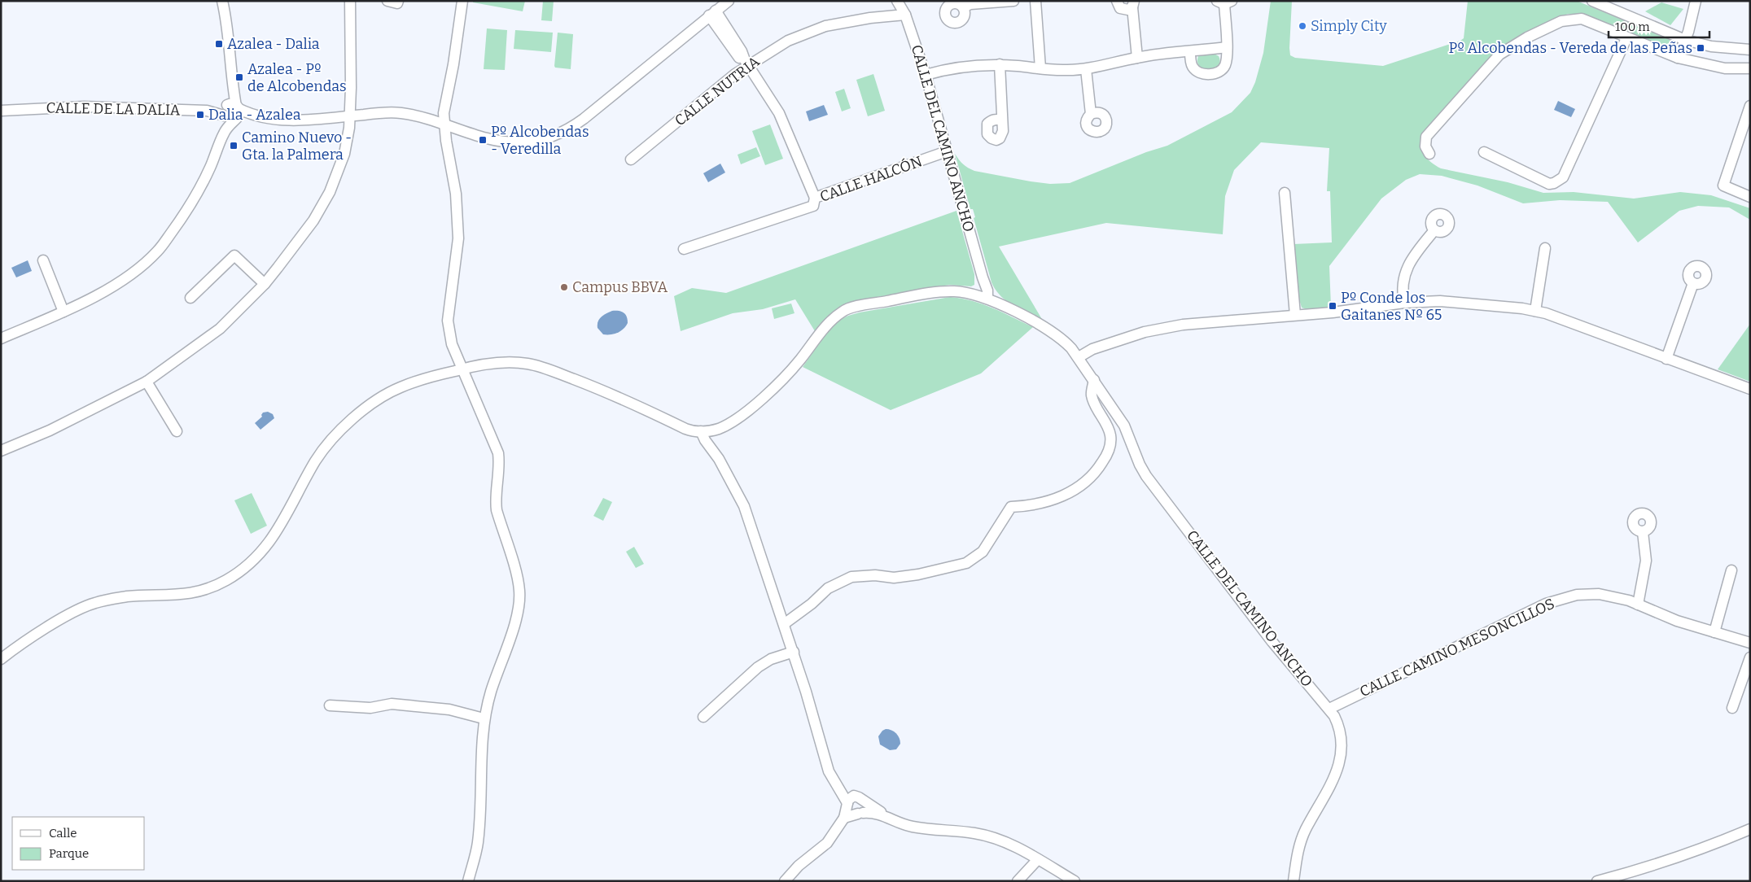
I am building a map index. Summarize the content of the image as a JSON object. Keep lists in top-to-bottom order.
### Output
{
  "streets": {
    "street": [
      "CALLE NUTRIA",
      "CALLE DE LA DALIA",
      "CALLE DEL CAMINO ANCHO",
      "CALLE HALCÓN",
      "CALLE CAMINO MESONCILLOS"
    ]
  },
  "crossings": [
    ["CALLE NUTRIA", "CALLE DEL CAMINO ANCHO"],
    ["CALLE DEL CAMINO ANCHO", "CALLE HALCÓN"],
    ["CALLE DEL CAMINO ANCHO", "CALLE CAMINO MESONCILLOS"]
  ],
  "places": {
    "other": ["Simply City", "Campus BBVA"],
    "transit": [
      "Azalea - Dalia",
      "Pº Alcobendas - Vereda de las Peñas",
      "Azalea - Pº de Alcobendas",
      "Dalia - Azalea",
      "Pº Alcobendas - Veredilla",
      "Camino Nuevo - Gta. la Palmera",
      "Pº Conde los Gaitanes Nº 65"
    ]
  },
  "legend": ["Calle", "Parque"],
  "scale_bar": "100 m"
}
